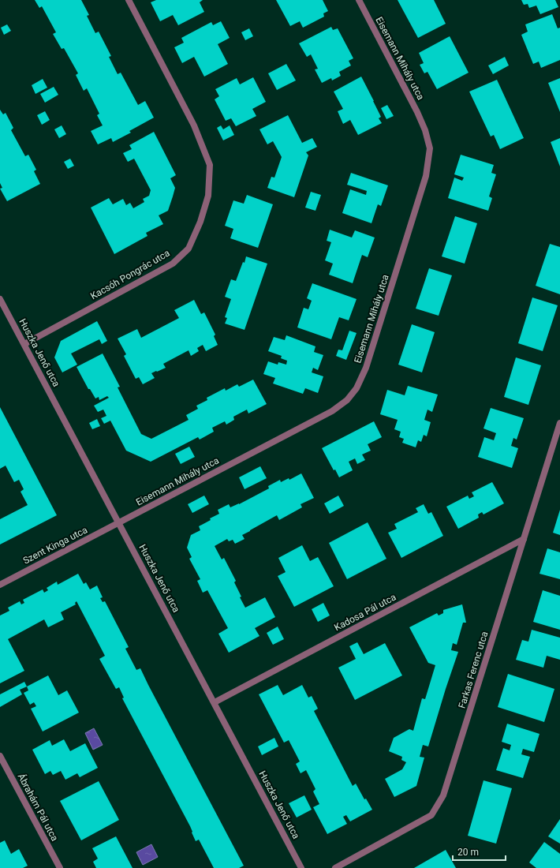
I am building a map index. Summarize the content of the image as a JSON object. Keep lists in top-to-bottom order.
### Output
{
  "streets": {
    "street": [
      "Eisemann Mihály utca",
      "Kacsóh Pongrác utca",
      "Huszka Jenő utca",
      "Szent Kinga utca",
      "Kadosa Pál utca",
      "Farkas Ferenc utca",
      "Ábrahám Pál utca"
    ]
  },
  "crossings": [
    ["Eisemann Mihály utca", "Huszka Jenő utca"],
    ["Eisemann Mihály utca", "Szent Kinga utca"],
    ["Kacsóh Pongrác utca", "Huszka Jenő utca"],
    ["Huszka Jenő utca", "Szent Kinga utca"],
    ["Huszka Jenő utca", "Kadosa Pál utca"],
    ["Kadosa Pál utca", "Farkas Ferenc utca"]
  ],
  "scale_bar": "20 m"
}
